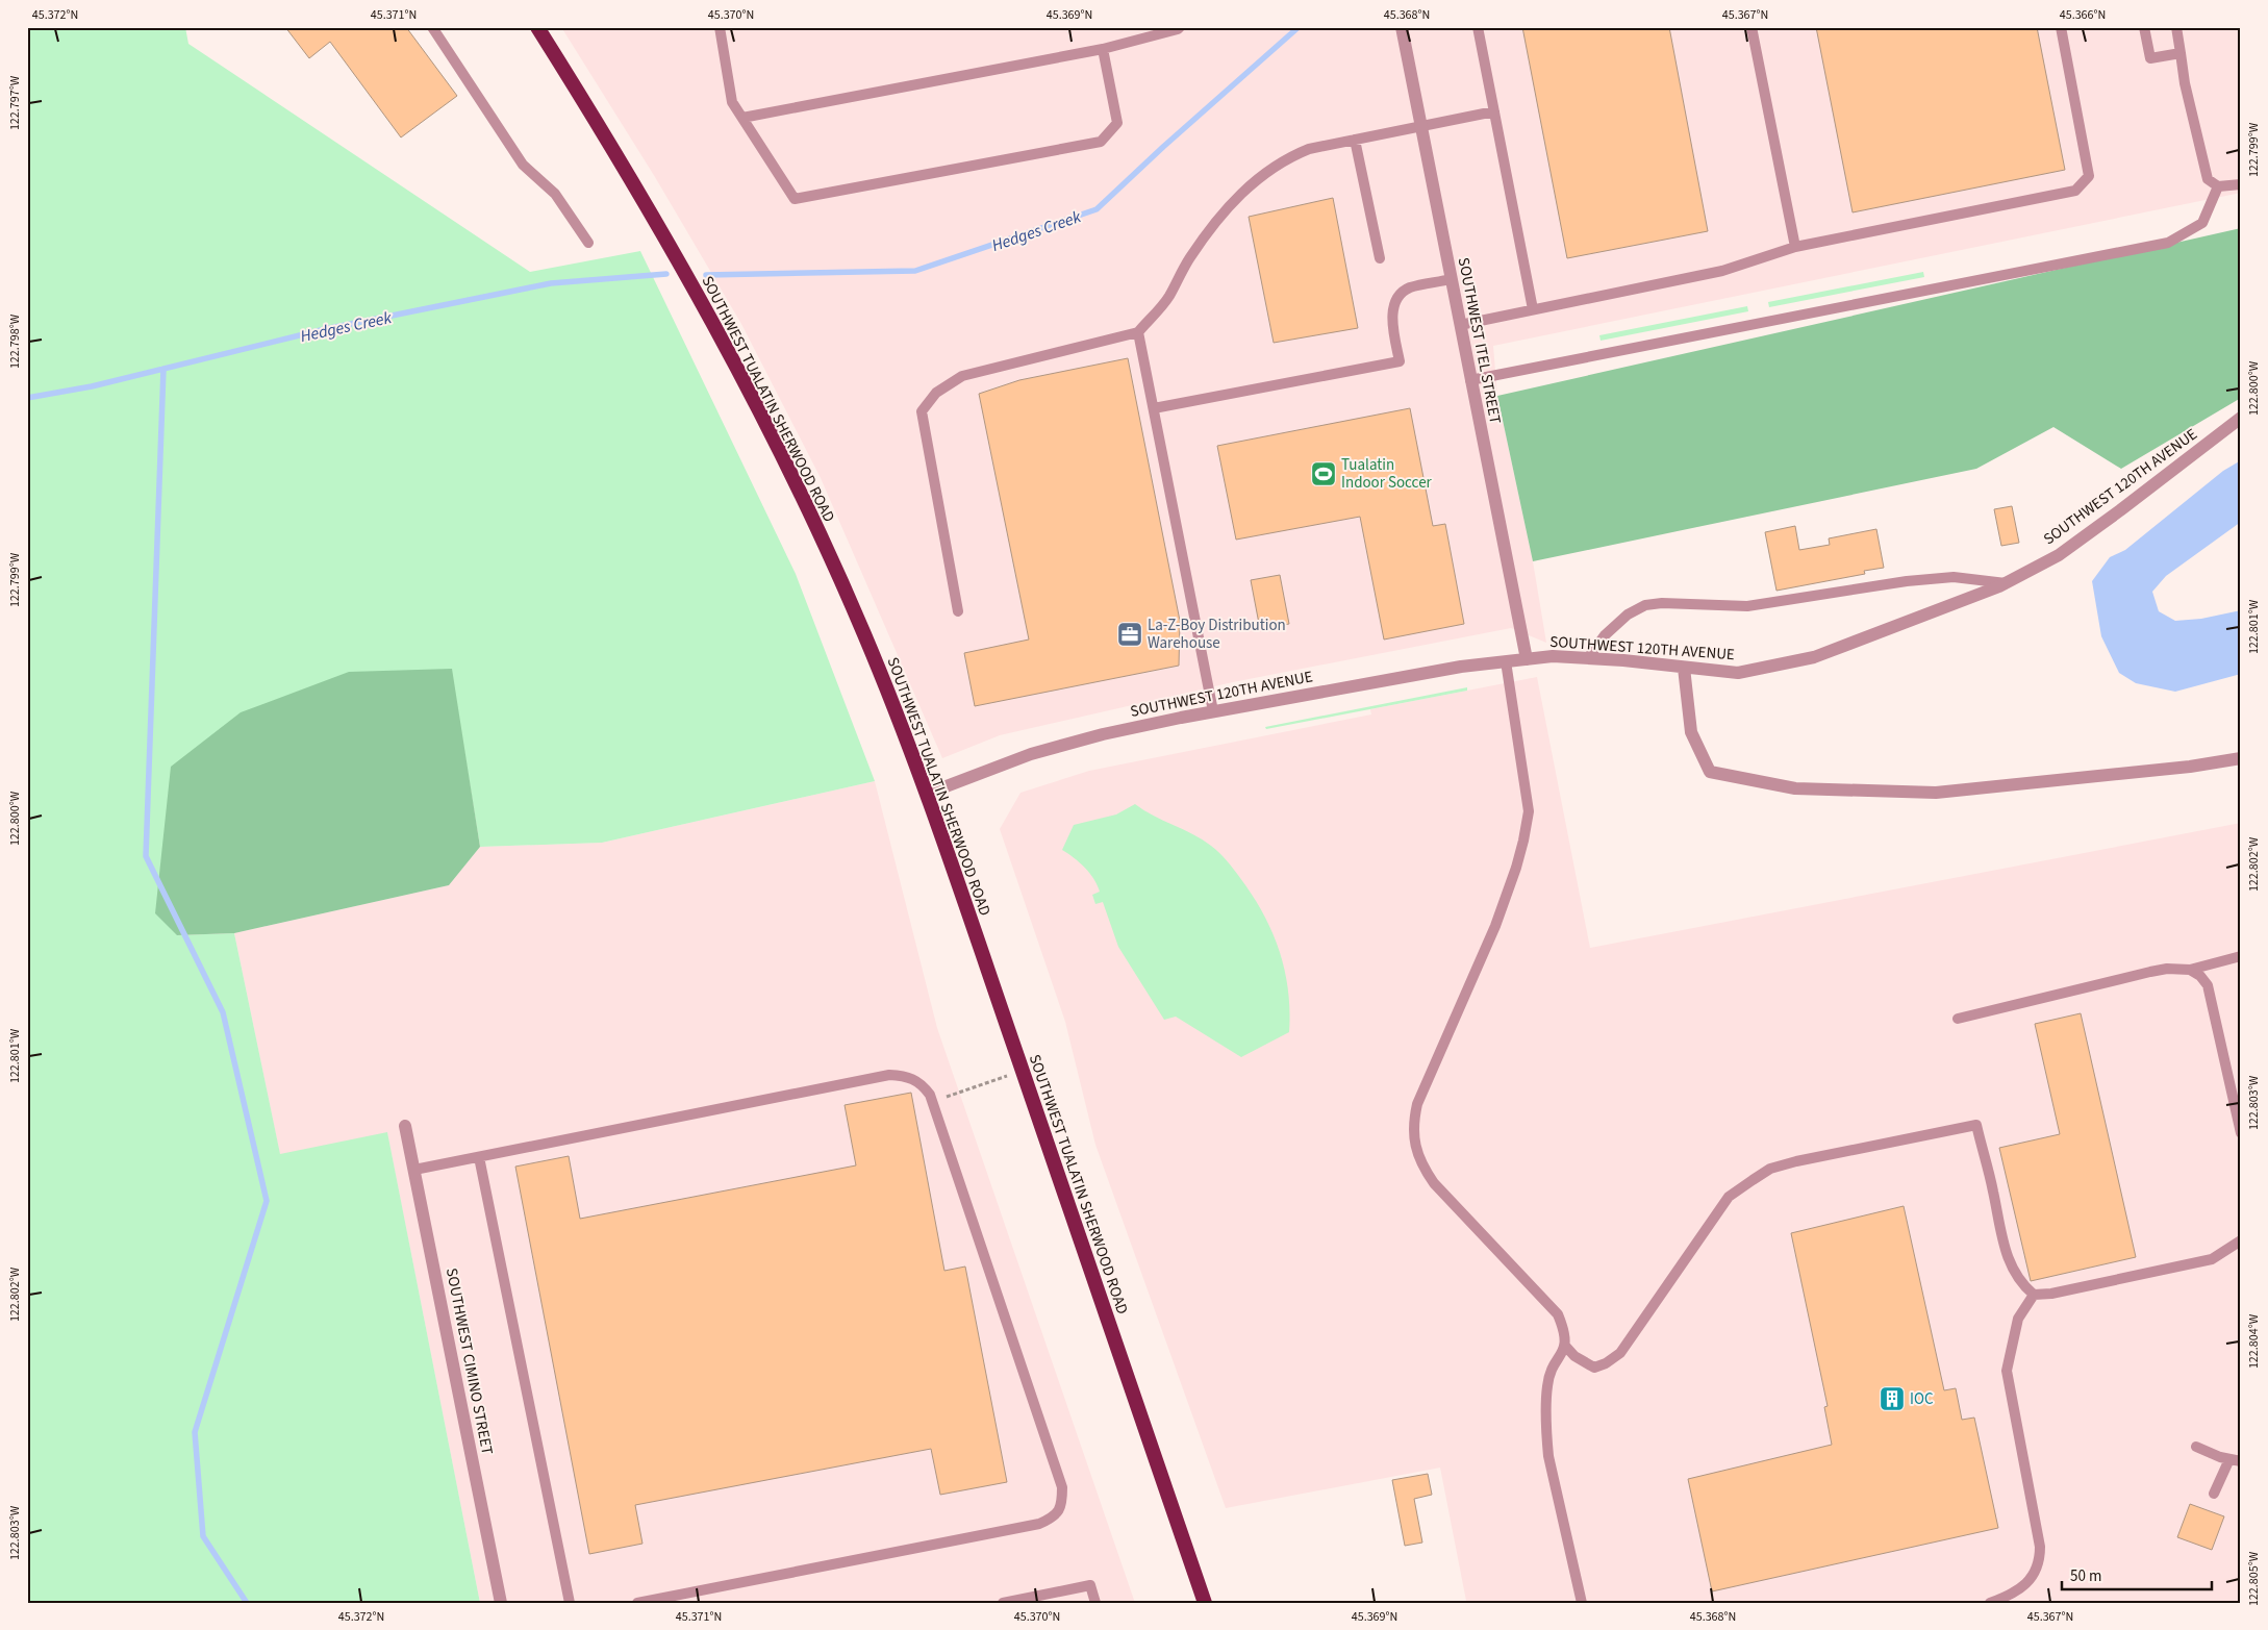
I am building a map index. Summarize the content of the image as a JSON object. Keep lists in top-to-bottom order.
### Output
{
  "streets": {
    "highway": ["SOUTHWEST TUALATIN SHERWOOD ROAD"],
    "street": ["SOUTHWEST ITEL STREET", "SOUTHWEST 120TH AVENUE", "SOUTHWEST CIMINO STREET"]
  },
  "crossings": [
    ["SOUTHWEST ITEL STREET", "SOUTHWEST 120TH AVENUE"],
    ["SOUTHWEST TUALATIN SHERWOOD ROAD", "SOUTHWEST 120TH AVENUE"]
  ],
  "water": ["Hedges Creek"],
  "places": {
    "sports": ["Tualatin Indoor Soccer"],
    "office": ["La-Z-Boy Distribution Warehouse"],
    "building": ["IOC"]
  },
  "scale_bar": "50 m",
  "coordinates": [
    "45.372°N",
    "45.371°N",
    "45.370°N",
    "45.369°N",
    "45.368°N",
    "45.367°N",
    "45.366°N",
    "122.797°W",
    "122.799°W",
    "122.798°W",
    "122.800°W",
    "122.801°W",
    "122.802°W",
    "122.803°W",
    "122.804°W",
    "122.805°W"
  ]
}
